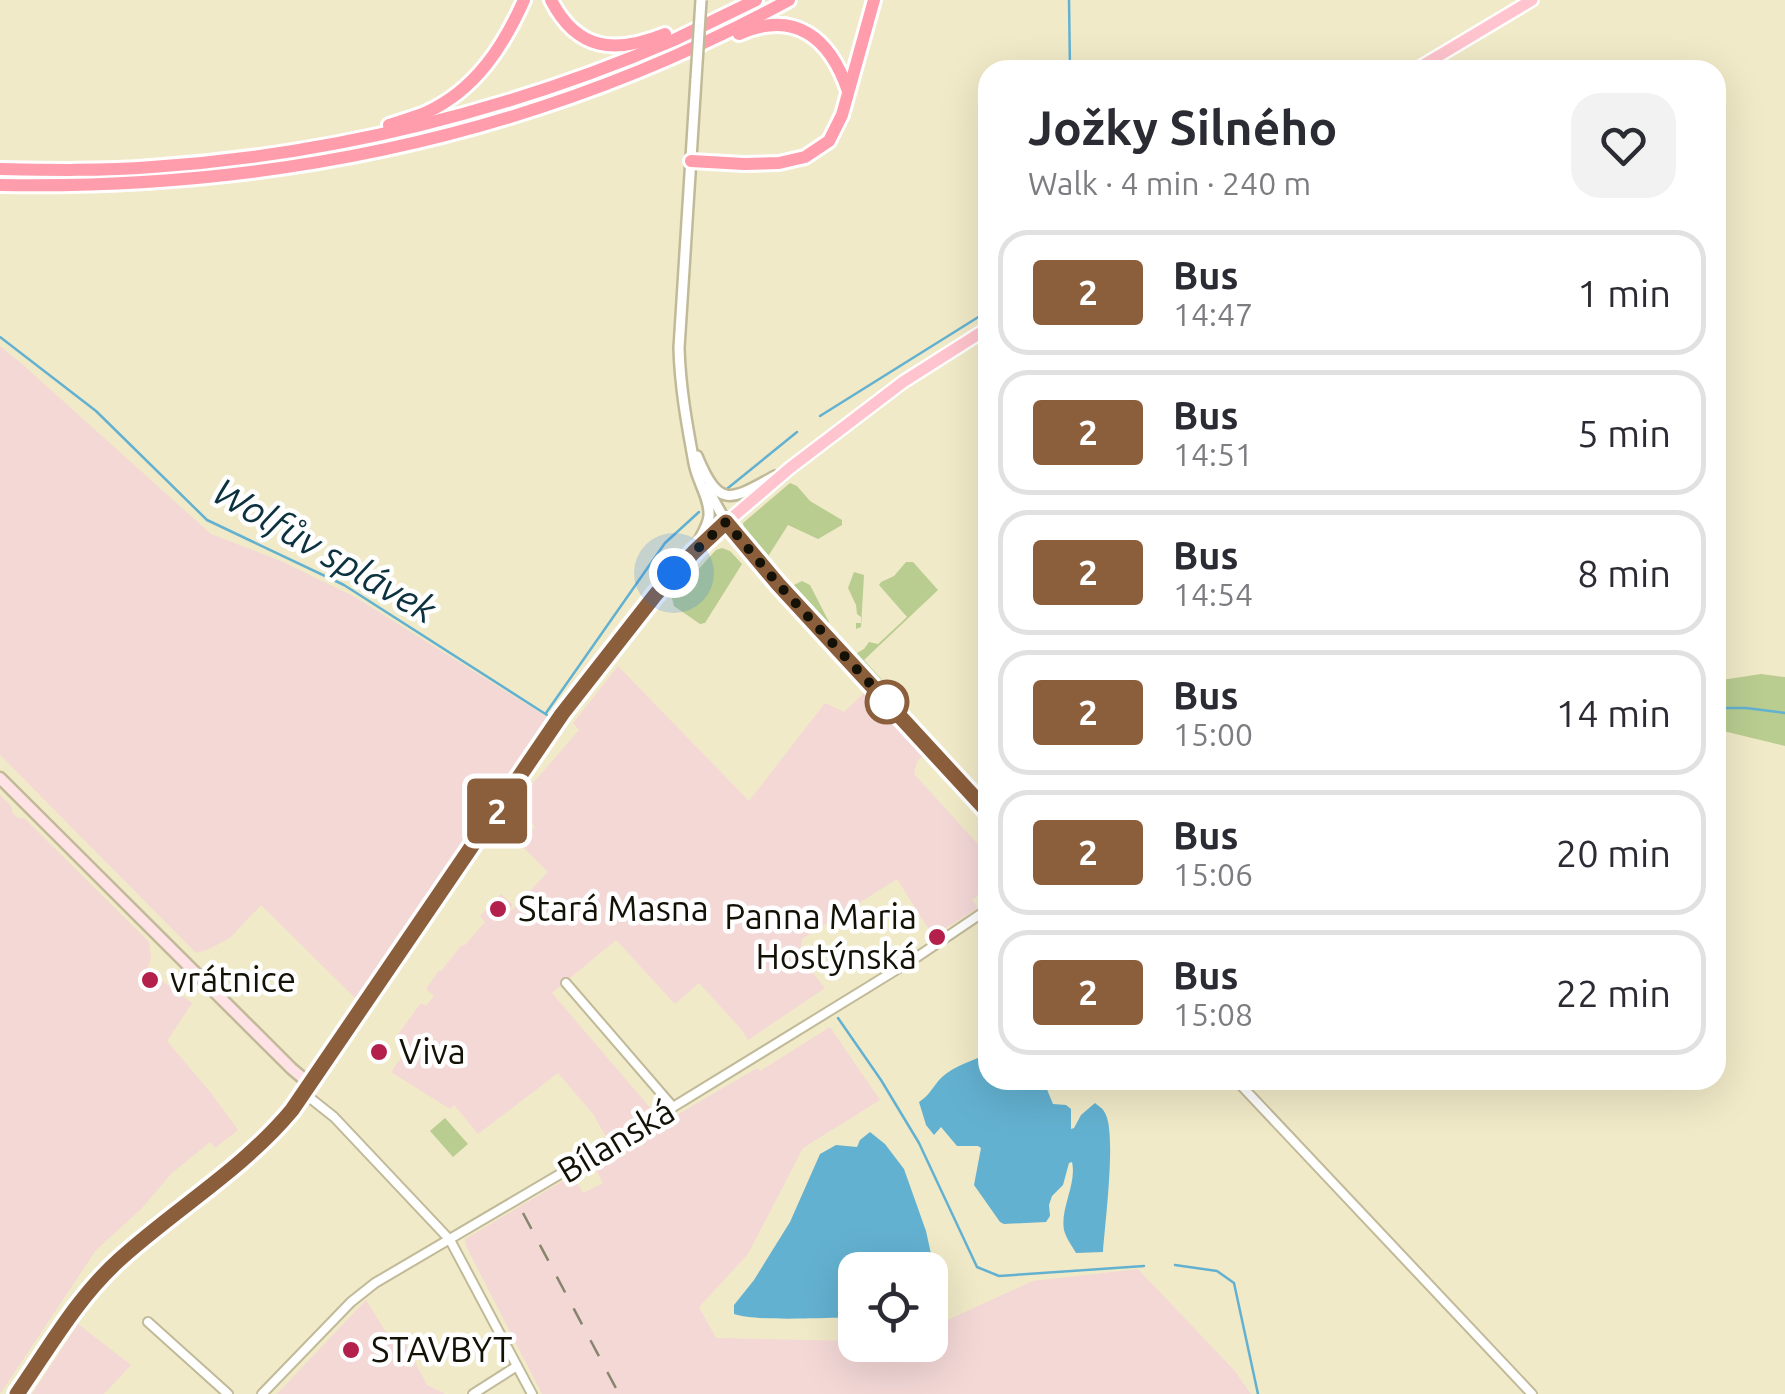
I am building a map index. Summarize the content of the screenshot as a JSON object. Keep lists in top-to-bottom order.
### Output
{
  "streets": {
    "street": ["Bílanská"]
  },
  "water": ["Wolfův splávek"],
  "places": [
    "Stará Masna",
    "Panna Maria Hostýnská",
    "vrátnice",
    "Viva",
    "STAVBYT"
  ],
  "lines": ["bus line 2"],
  "page": {
    "on_map": "2",
    "heading": ["Jožky Silného", "Walk · 4 min · 240 m"],
    "list": [
      {
        "mark": "2",
        "name": "Bus",
        "note": "14:47",
        "value": "1 min"
      },
      {
        "mark": "2",
        "name": "Bus",
        "note": "14:51",
        "value": "5 min"
      },
      {
        "mark": "2",
        "name": "Bus",
        "note": "14:54",
        "value": "8 min"
      },
      {
        "mark": "2",
        "name": "Bus",
        "note": "15:00",
        "value": "14 min"
      },
      {
        "mark": "2",
        "name": "Bus",
        "note": "15:06",
        "value": "20 min"
      },
      {
        "mark": "2",
        "name": "Bus",
        "note": "15:08",
        "value": "22 min"
      }
    ]
  }
}
